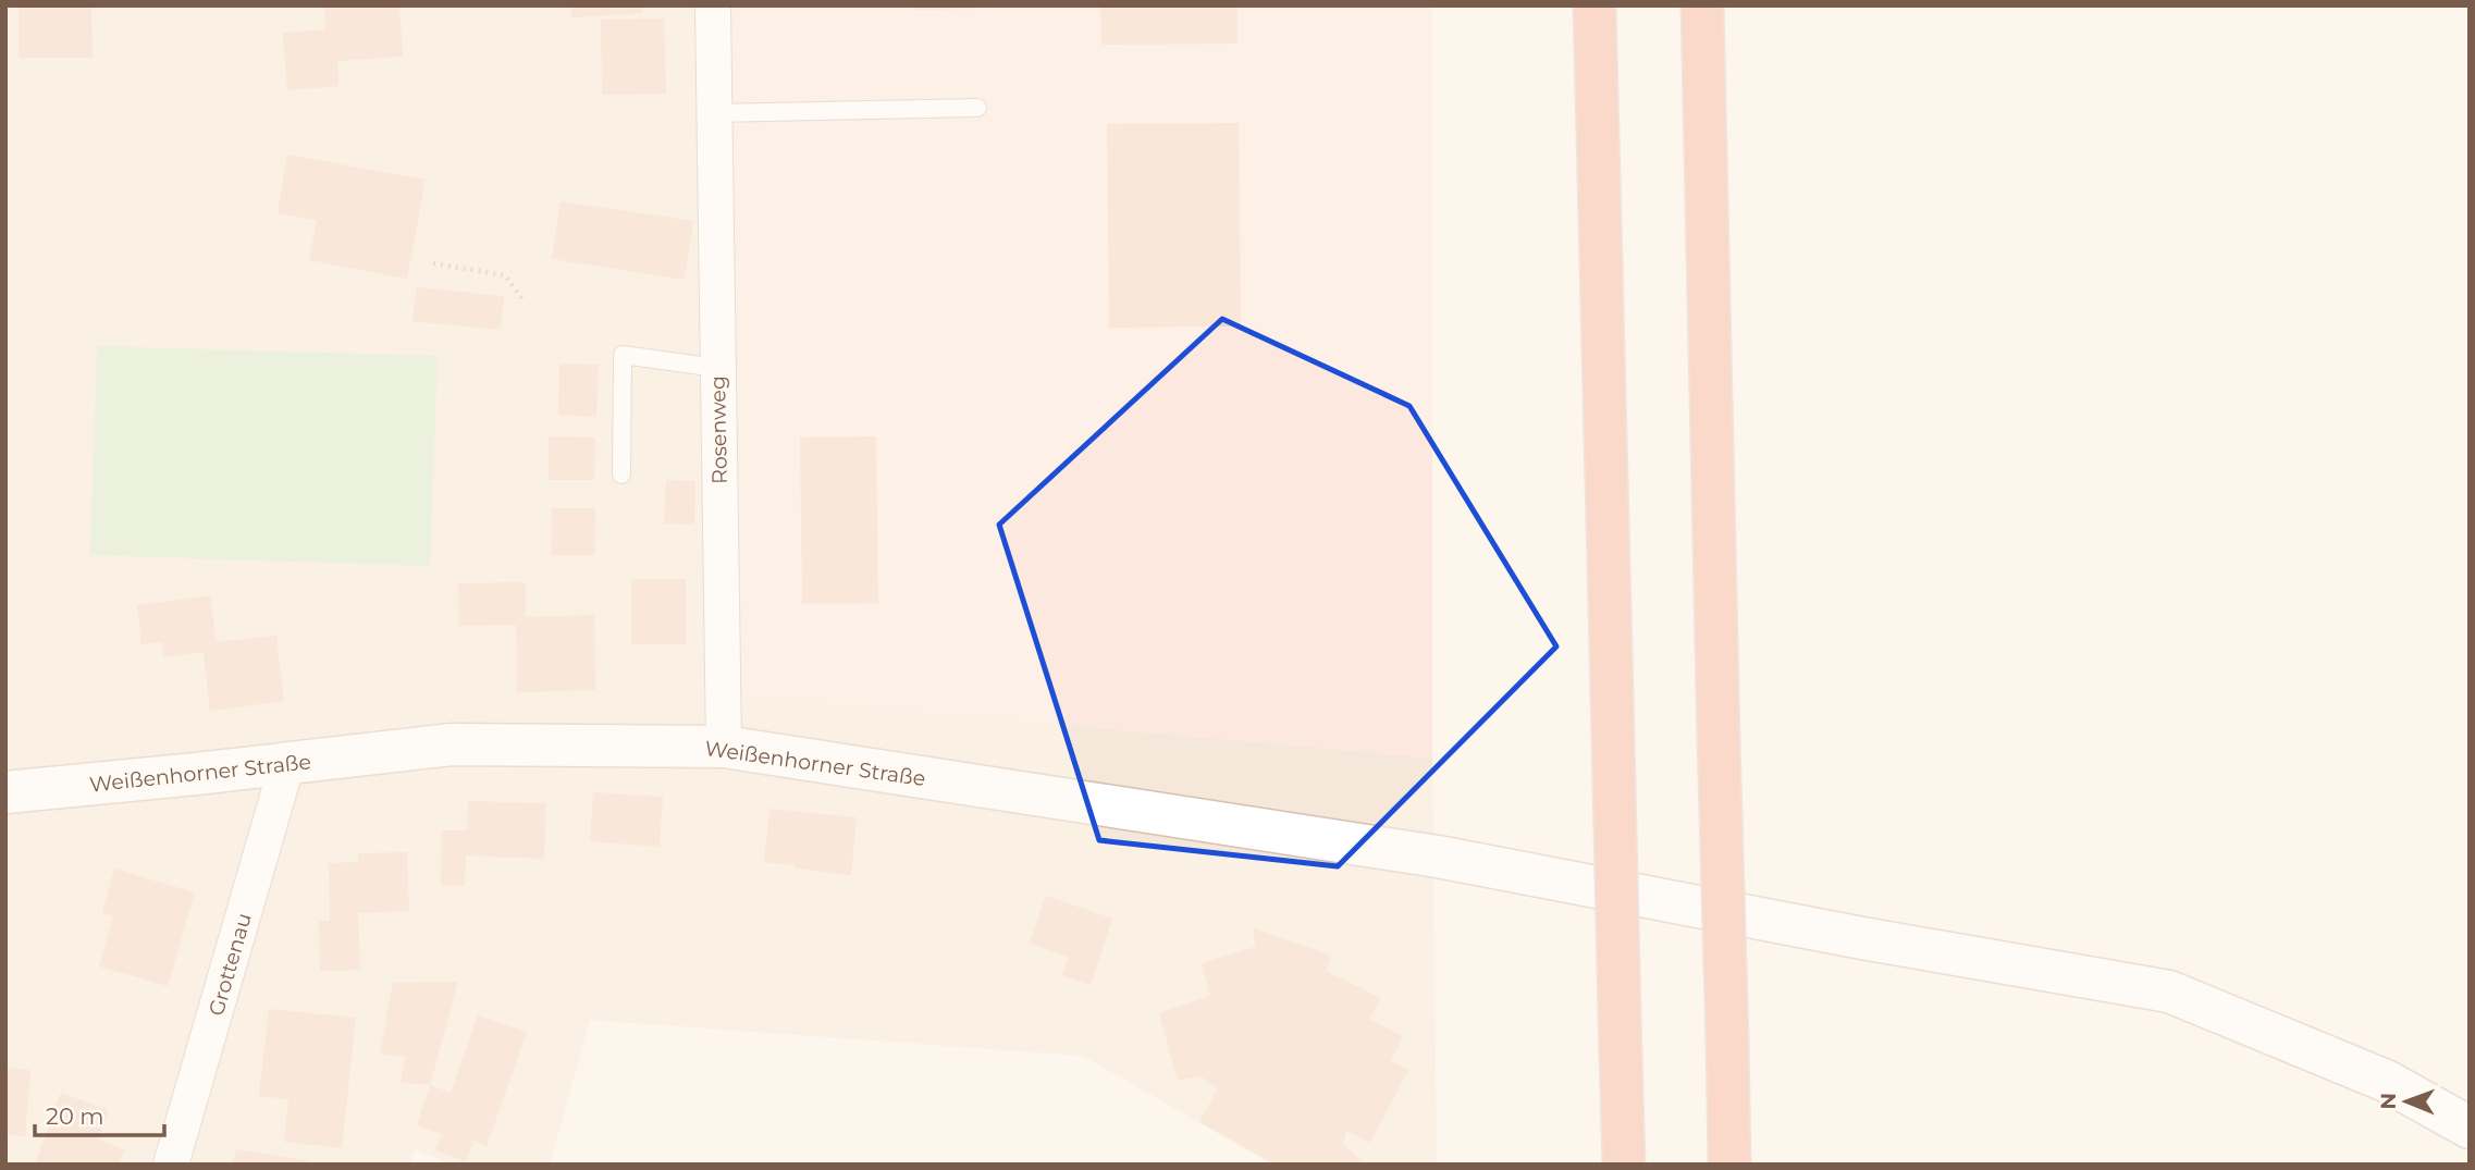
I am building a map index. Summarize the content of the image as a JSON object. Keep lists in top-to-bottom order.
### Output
{
  "streets": {
    "main road": ["Weißenhorner Straße"],
    "street": ["Rosenweg", "Grottenau"]
  },
  "crossings": [
    ["Rosenweg", "Weißenhorner Straße"],
    ["Weißenhorner Straße", "Grottenau"]
  ],
  "scale_bar": "20 m",
  "north": "left"
}
